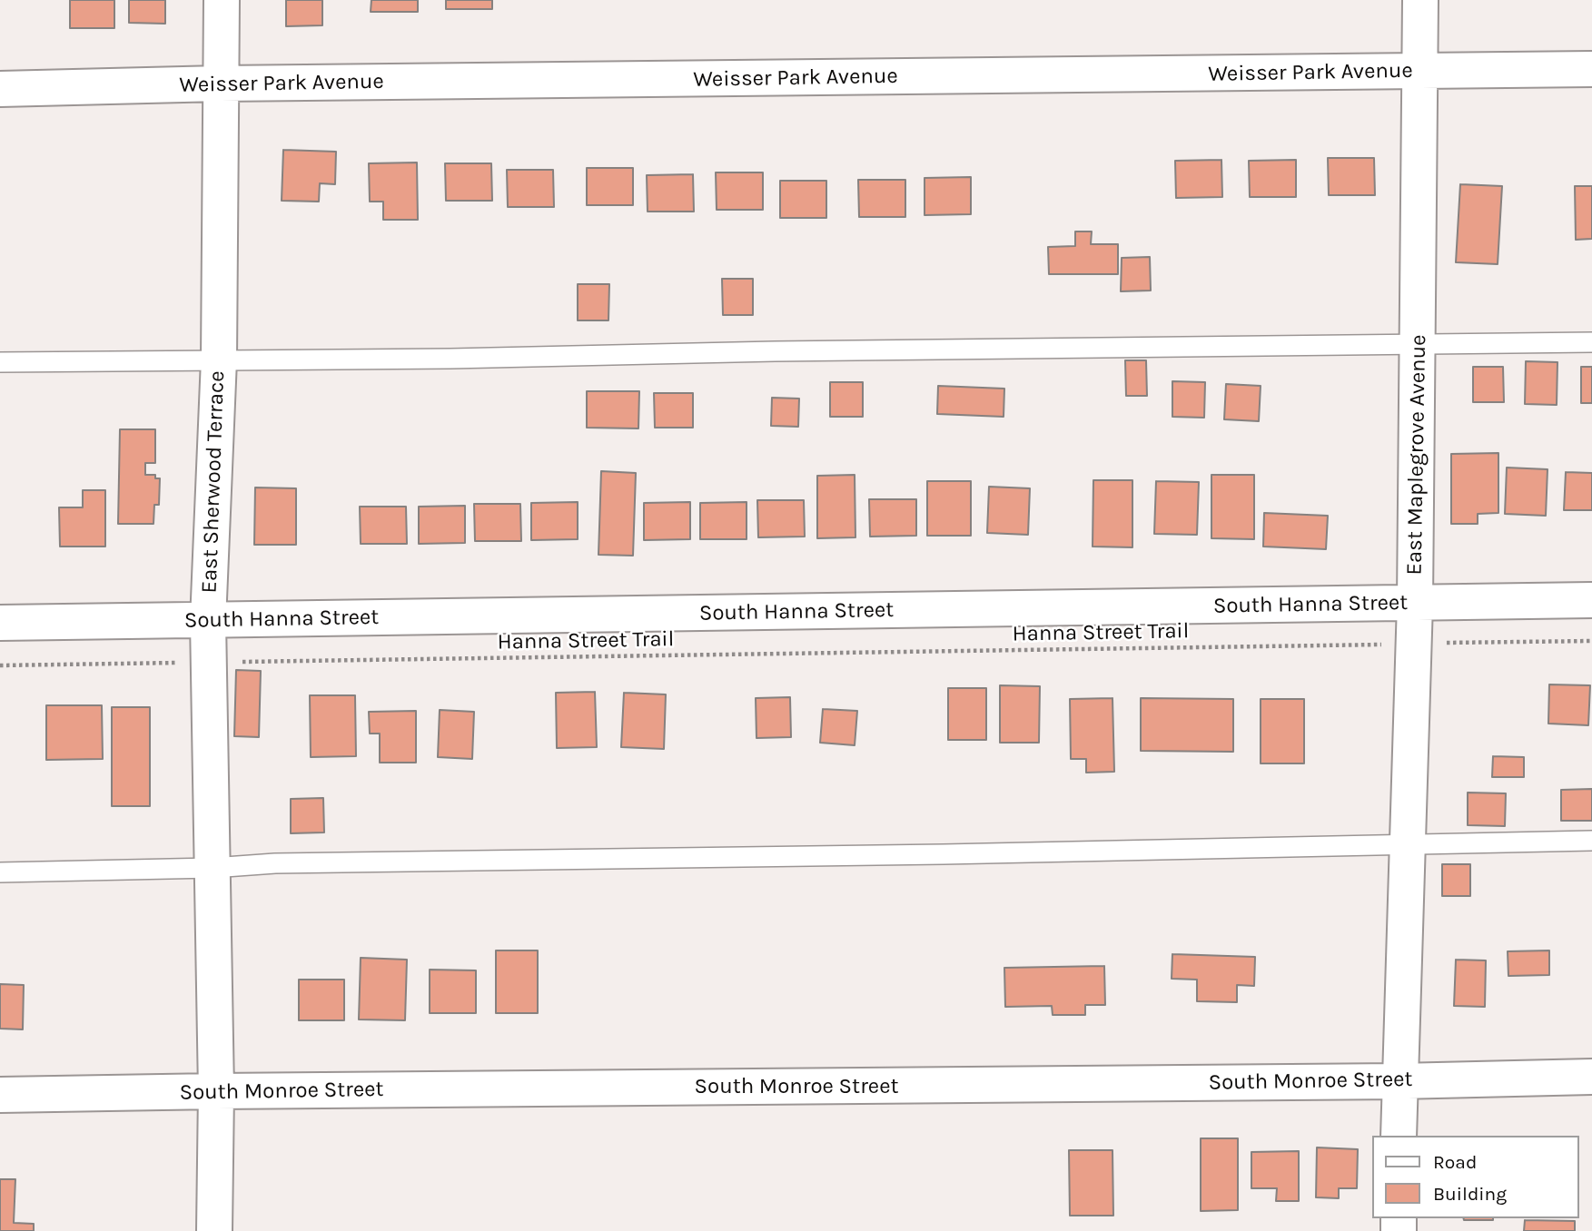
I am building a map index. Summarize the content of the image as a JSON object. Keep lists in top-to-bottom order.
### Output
{
  "streets": {
    "street": [
      "Weisser Park Avenue",
      "East Maplegrove Avenue",
      "East Sherwood Terrace",
      "South Hanna Street",
      "South Monroe Street"
    ],
    "path": ["Hanna Street Trail"]
  },
  "crossings": [
    ["Weisser Park Avenue", "East Maplegrove Avenue"],
    ["Weisser Park Avenue", "East Sherwood Terrace"],
    ["East Maplegrove Avenue", "South Hanna Street"],
    ["East Maplegrove Avenue", "Hanna Street Trail"],
    ["East Maplegrove Avenue", "South Monroe Street"],
    ["East Sherwood Terrace", "South Hanna Street"],
    ["East Sherwood Terrace", "Hanna Street Trail"],
    ["East Sherwood Terrace", "South Monroe Street"]
  ],
  "legend": ["Road", "Building"]
}
